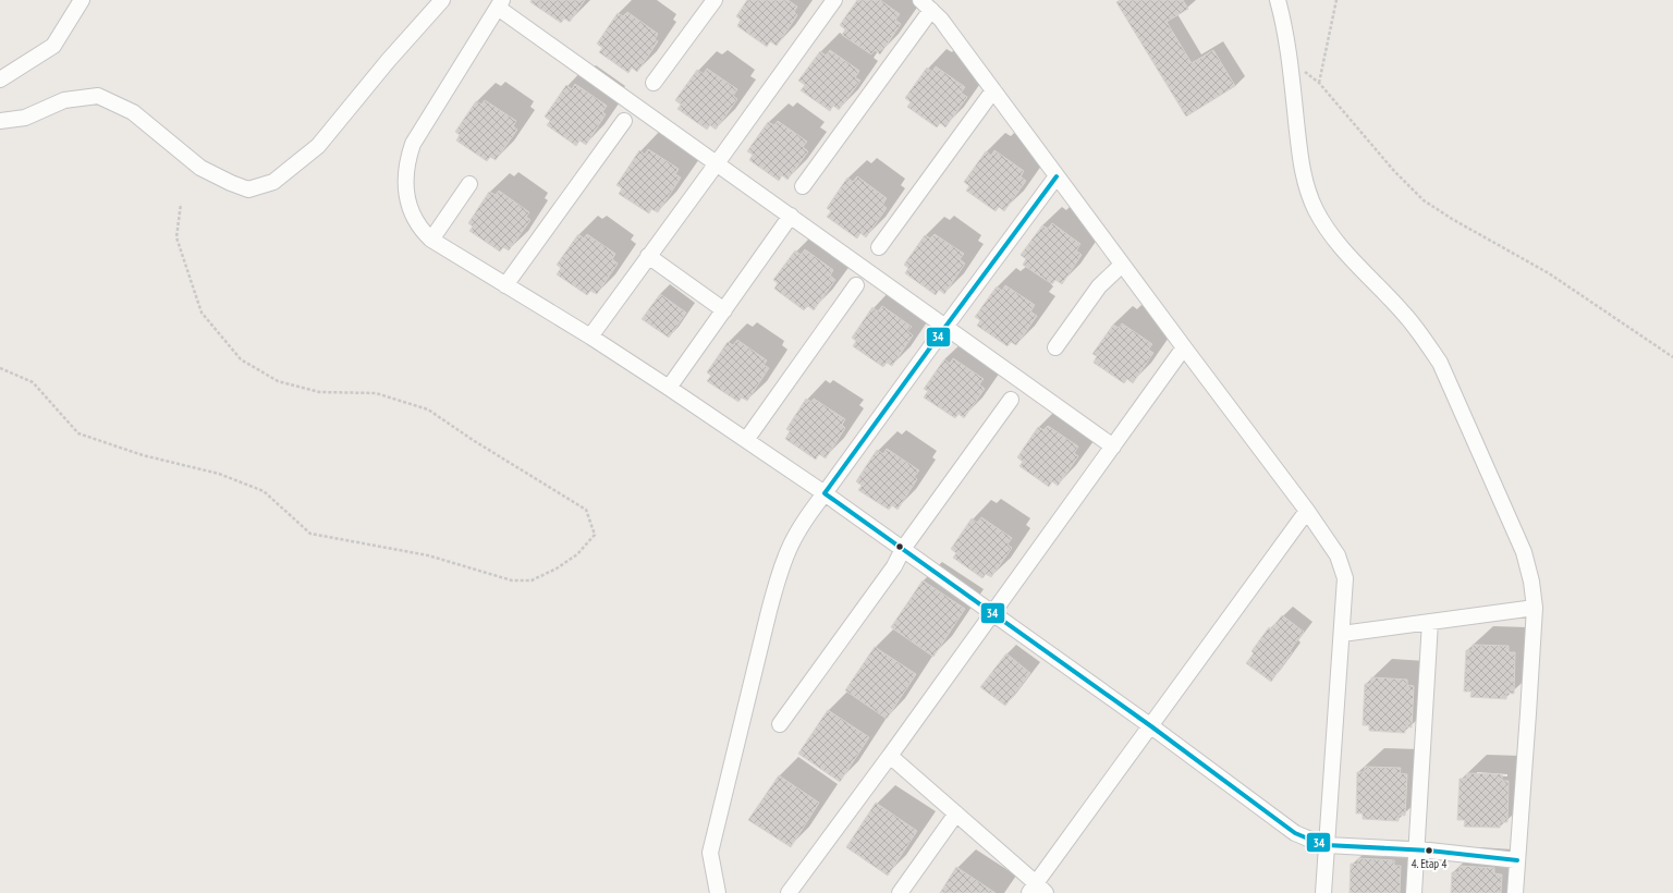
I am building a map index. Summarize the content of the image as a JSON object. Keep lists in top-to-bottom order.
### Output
{
  "places": ["4. Etap 4"],
  "lines": ["transit line 34"]
}
